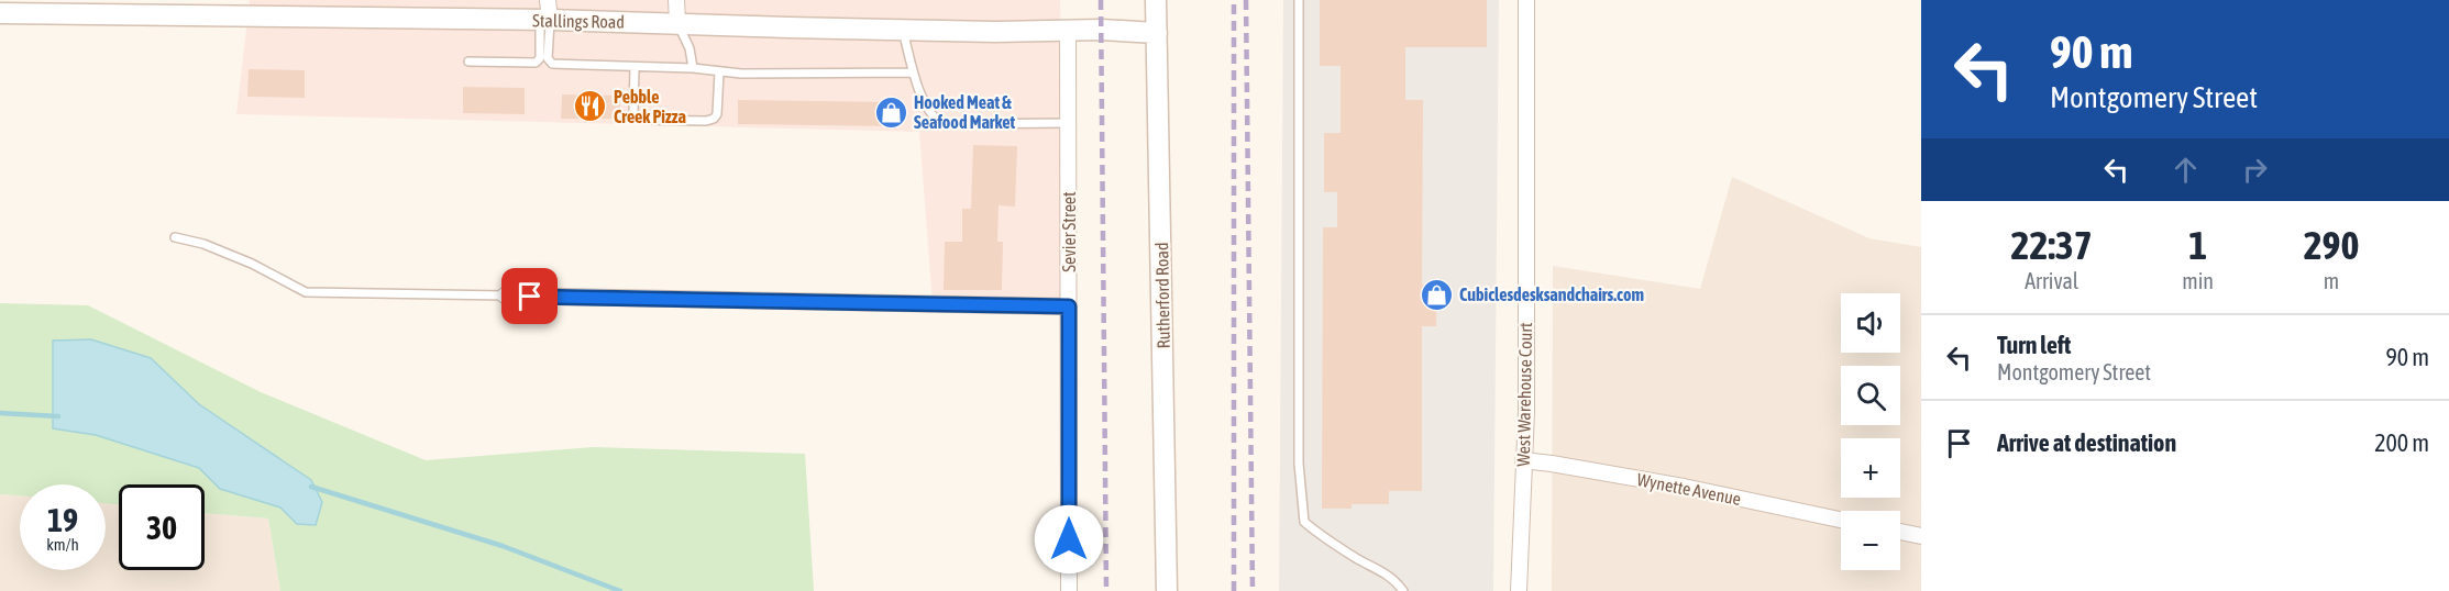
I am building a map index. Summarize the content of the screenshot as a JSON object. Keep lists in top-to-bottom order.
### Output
{
  "streets": {
    "street": [
      "Stallings Road",
      "Sevier Street",
      "Rutherford Road",
      "West Warehouse Court",
      "Wynette Avenue"
    ]
  },
  "crossings": [
    ["Stallings Road", "Sevier Street"],
    ["Stallings Road", "Rutherford Road"],
    ["West Warehouse Court", "Wynette Avenue"]
  ],
  "places": {
    "restaurant": ["Pebble Creek Pizza"],
    "shop": ["Hooked Meat & Seafood Market", "Cubiclesdesksandchairs.com"]
  },
  "page": {
    "turn": ["90 m", "Montgomery Street"],
    "eta": [
      "22:37",
      "Arrival",
      "1",
      "min",
      "290",
      "m"
    ],
    "map_buttons": ["+", "−"],
    "list": [
      {
        "name": "Turn left",
        "note": "Montgomery Street",
        "value": "90 m"
      },
      {
        "name": "Arrive at destination",
        "value": "200 m"
      }
    ],
    "speed": "19 km/h",
    "limit": "30"
  }
}
